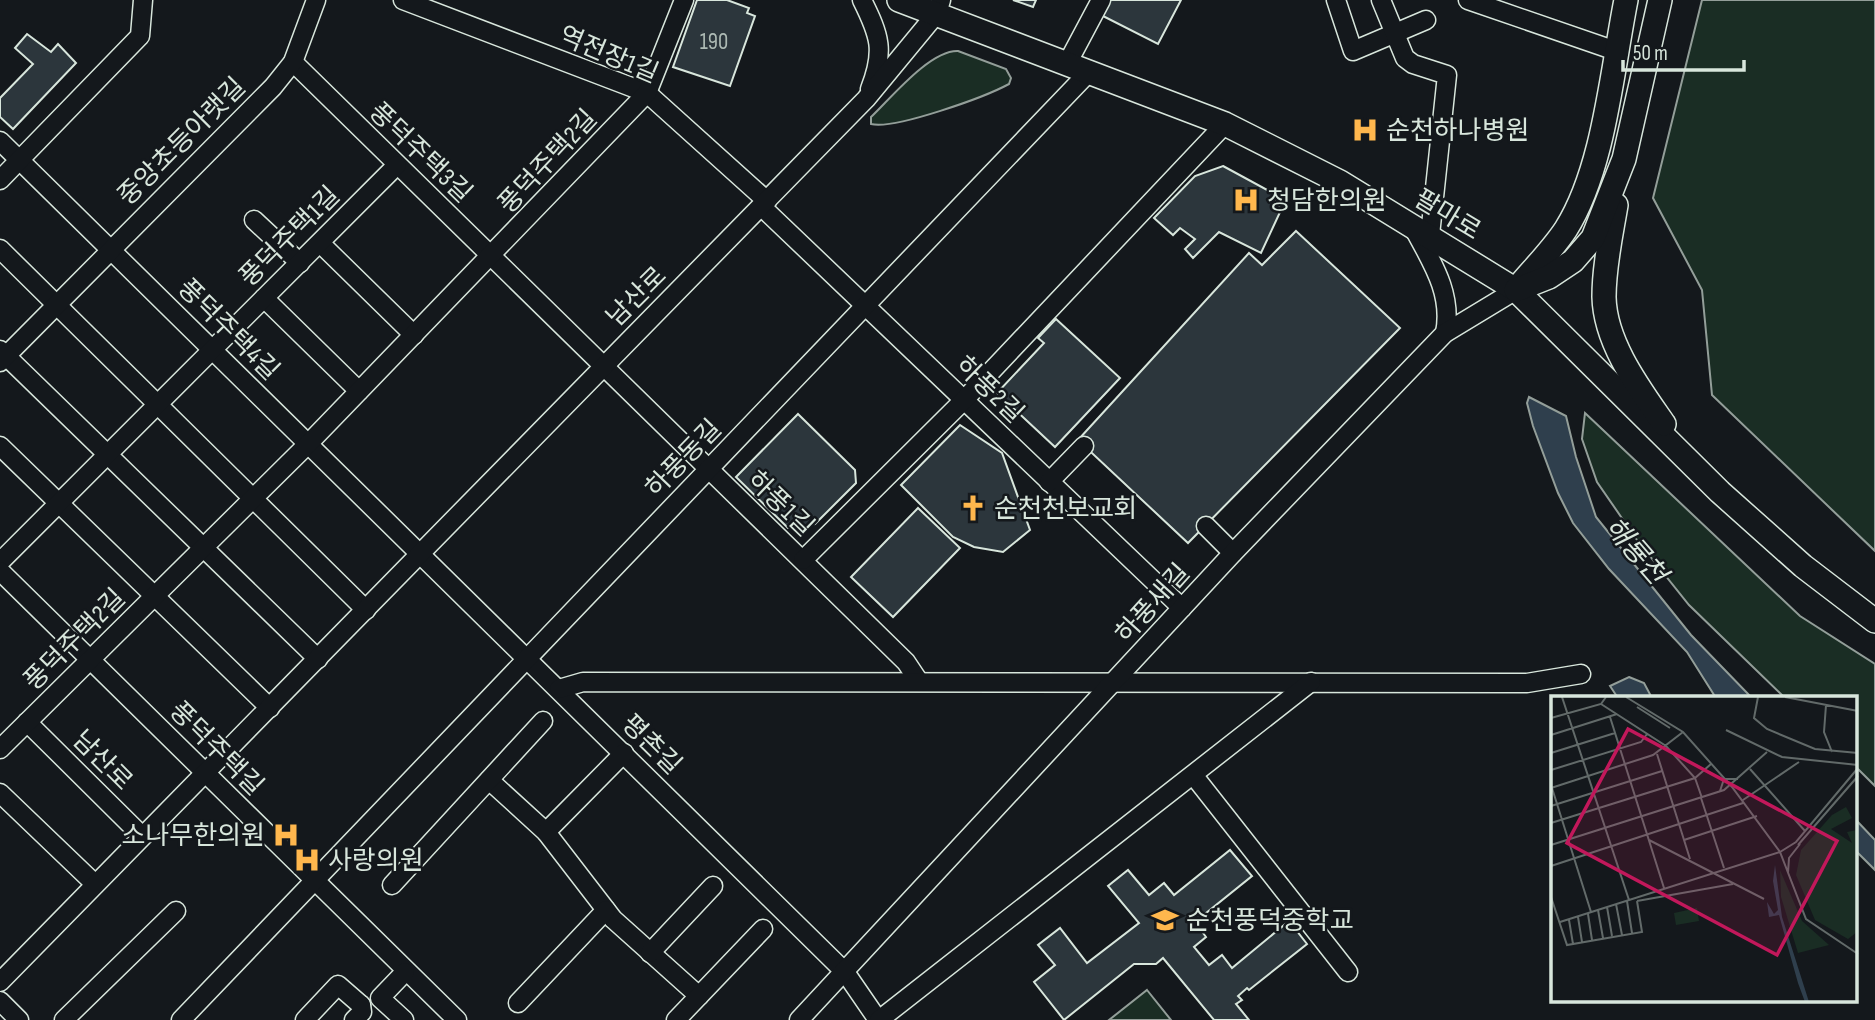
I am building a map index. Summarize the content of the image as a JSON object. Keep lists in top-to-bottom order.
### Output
{
  "streets": {
    "main road": ["팔마로"],
    "street": [
      "역전장1길",
      "중앙초등아랫길",
      "풍덕주택3길",
      "풍덕주택2길",
      "풍덕주택1길",
      "남산로",
      "풍덕주택4길",
      "하풍2길",
      "하풍동길",
      "하풍1길",
      "하풍새길",
      "평촌길",
      "풍덕주택길"
    ]
  },
  "crossings": [
    ["역전장1길", "풍덕주택2길"],
    ["역전장1길", "남산로"],
    ["역전장1길", "하풍2길"],
    ["중앙초등아랫길", "풍덕주택3길"],
    ["중앙초등아랫길", "풍덕주택4길"],
    ["풍덕주택3길", "풍덕주택2길"],
    ["풍덕주택3길", "풍덕주택1길"],
    ["풍덕주택3길", "남산로"],
    ["풍덕주택3길", "하풍1길"],
    ["풍덕주택2길", "풍덕주택1길"],
    ["풍덕주택2길", "남산로"],
    ["풍덕주택2길", "풍덕주택4길"],
    ["풍덕주택2길", "풍덕주택길"],
    ["팔마로", "남산로"],
    ["팔마로", "하풍동길"],
    ["팔마로", "하풍새길"],
    ["풍덕주택1길", "풍덕주택4길"],
    ["남산로", "풍덕주택4길"],
    ["남산로", "하풍2길"],
    ["남산로", "하풍1길"],
    ["남산로", "평촌길"],
    ["남산로", "풍덕주택길"],
    ["풍덕주택4길", "평촌길"],
    ["하풍2길", "하풍동길"],
    ["하풍2길", "하풍새길"],
    ["하풍동길", "하풍1길"],
    ["하풍동길", "평촌길"],
    ["하풍동길", "풍덕주택길"],
    ["하풍새길", "평촌길"]
  ],
  "water": ["해룡천"],
  "places": {
    "hospital": [
      "순천하나병원",
      "청담한의원",
      "소나무한의원",
      "사랑의원"
    ],
    "church": ["순천천보교회"],
    "school or university": ["순천풍덕중학교"]
  },
  "house_numbers": ["190"],
  "scale_bar": "50 m"
}
